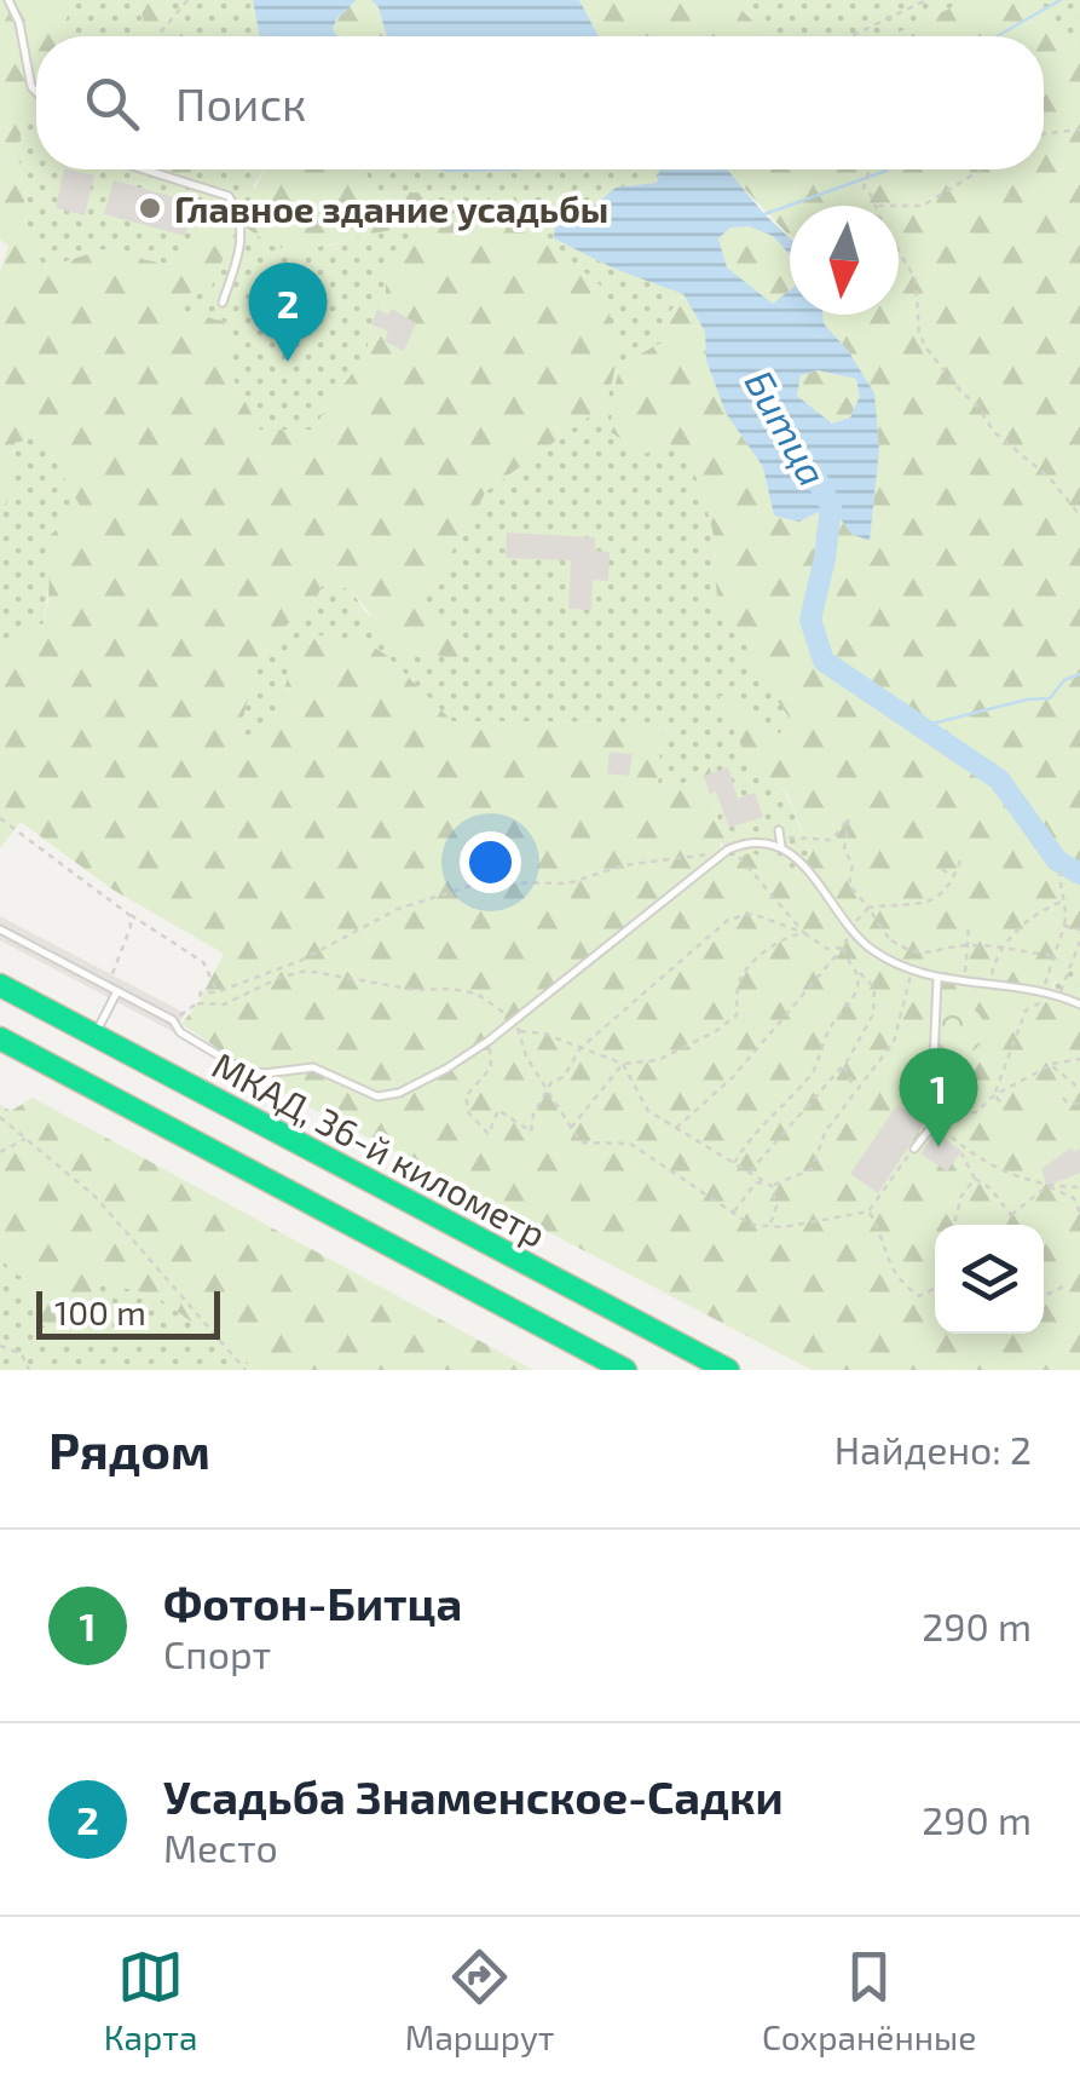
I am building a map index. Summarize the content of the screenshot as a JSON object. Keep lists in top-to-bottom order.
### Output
{
  "streets": {
    "highway": ["МКАД, 36-й километр"]
  },
  "water": ["Битца"],
  "places": ["Главное здание усадьбы"],
  "scale_bar": "100 m",
  "north": "bottom",
  "page": {
    "search": "Поиск",
    "pins": ["2", "1"],
    "scale": "100 m",
    "heading": ["Рядом", "Найдено: 2"],
    "list": [
      {
        "mark": "1",
        "name": "Фотон-Битца",
        "note": "Спорт",
        "value": "290 m"
      },
      {
        "mark": "2",
        "name": "Усадьба Знаменское-Садки",
        "note": "Место",
        "value": "290 m"
      }
    ],
    "nav": ["Карта", "Маршрут", "Сохранённые"]
  }
}
